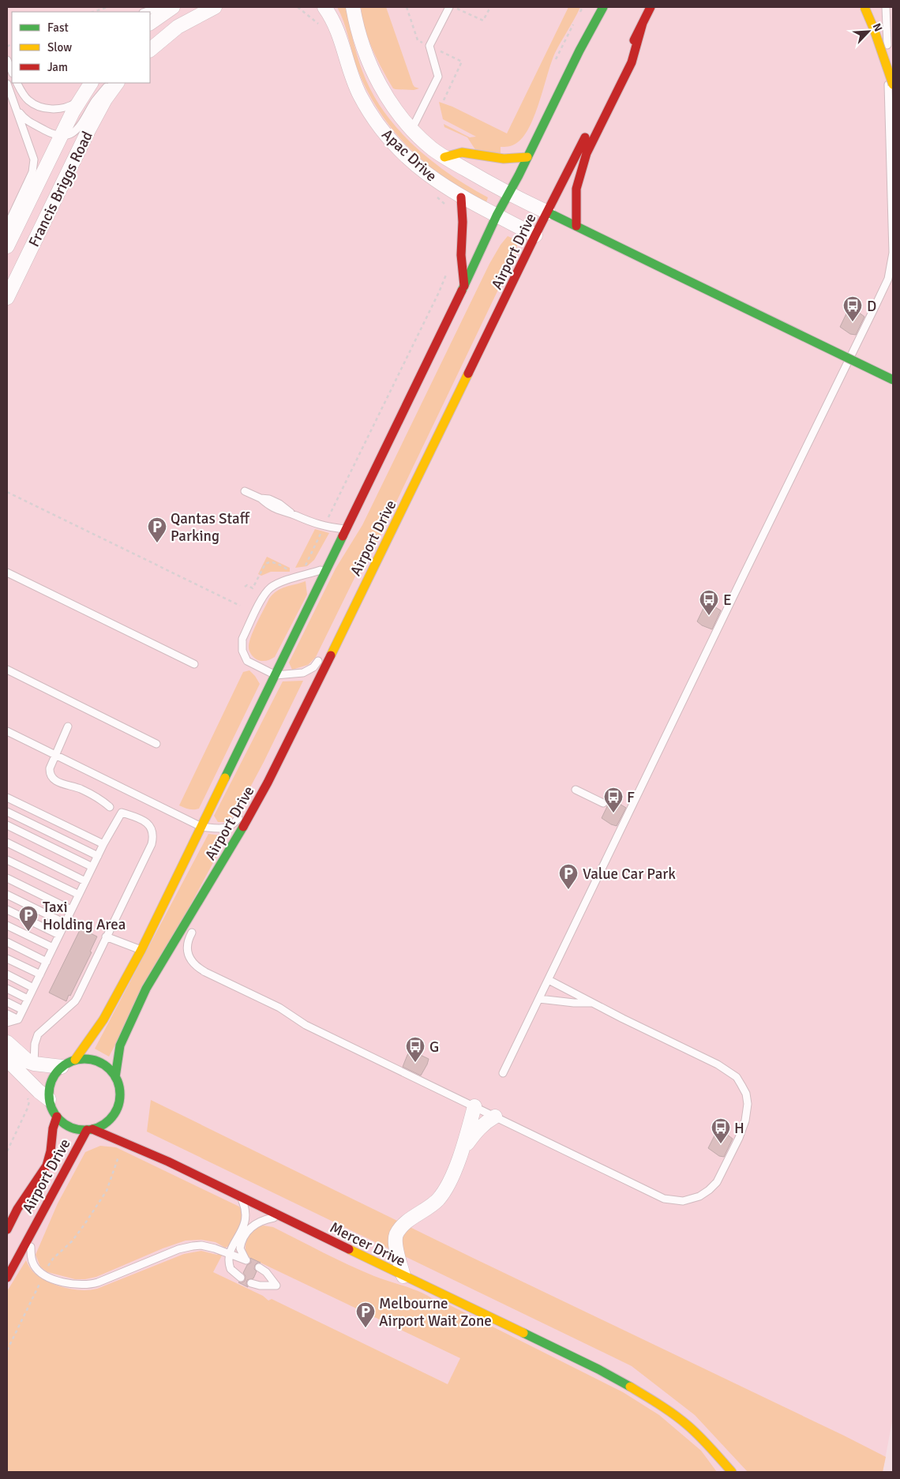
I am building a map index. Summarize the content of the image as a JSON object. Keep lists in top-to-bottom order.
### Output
{
  "streets": {
    "main road": ["Airport Drive", "Mercer Drive"],
    "street": ["Apac Drive", "Francis Briggs Road"]
  },
  "crossings": [
    ["Apac Drive", "Airport Drive"],
    ["Airport Drive", "Mercer Drive"]
  ],
  "places": {
    "bus stop": [
      "D",
      "E",
      "F",
      "G",
      "H"
    ],
    "parking": [
      "Qantas Staff Parking",
      "Value Car Park",
      "Taxi Holding Area",
      "Melbourne Airport Wait Zone"
    ]
  },
  "legend": ["Fast", "Slow", "Jam"],
  "north": "top right"
}
